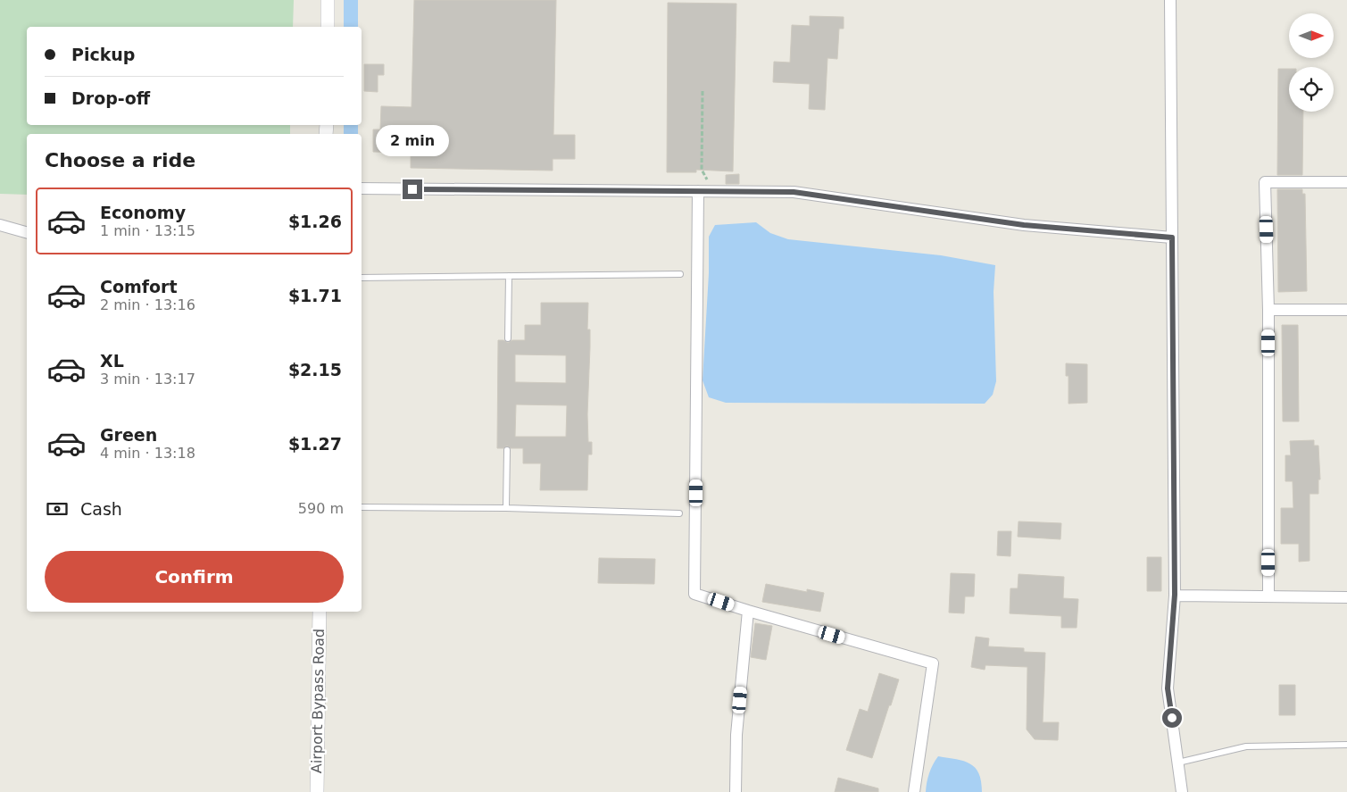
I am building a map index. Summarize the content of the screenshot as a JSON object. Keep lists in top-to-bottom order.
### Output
{
  "streets": {
    "street": ["Airport Bypass Road"]
  },
  "north": "right",
  "page": {
    "banner": ["Pickup", "Drop-off"],
    "bubble": "2 min",
    "heading": "Choose a ride",
    "list": [
      {
        "name": "Economy",
        "note": "1 min · 13:15",
        "value": "$1.26"
      },
      {
        "name": "Comfort",
        "note": "2 min · 13:16",
        "value": "$1.71"
      },
      {
        "name": "XL",
        "note": "3 min · 13:17",
        "value": "$2.15"
      },
      {
        "name": "Green",
        "note": "4 min · 13:18",
        "value": "$1.27"
      }
    ],
    "pay": ["Cash", "590 m"],
    "buttons": "Confirm"
  }
}
